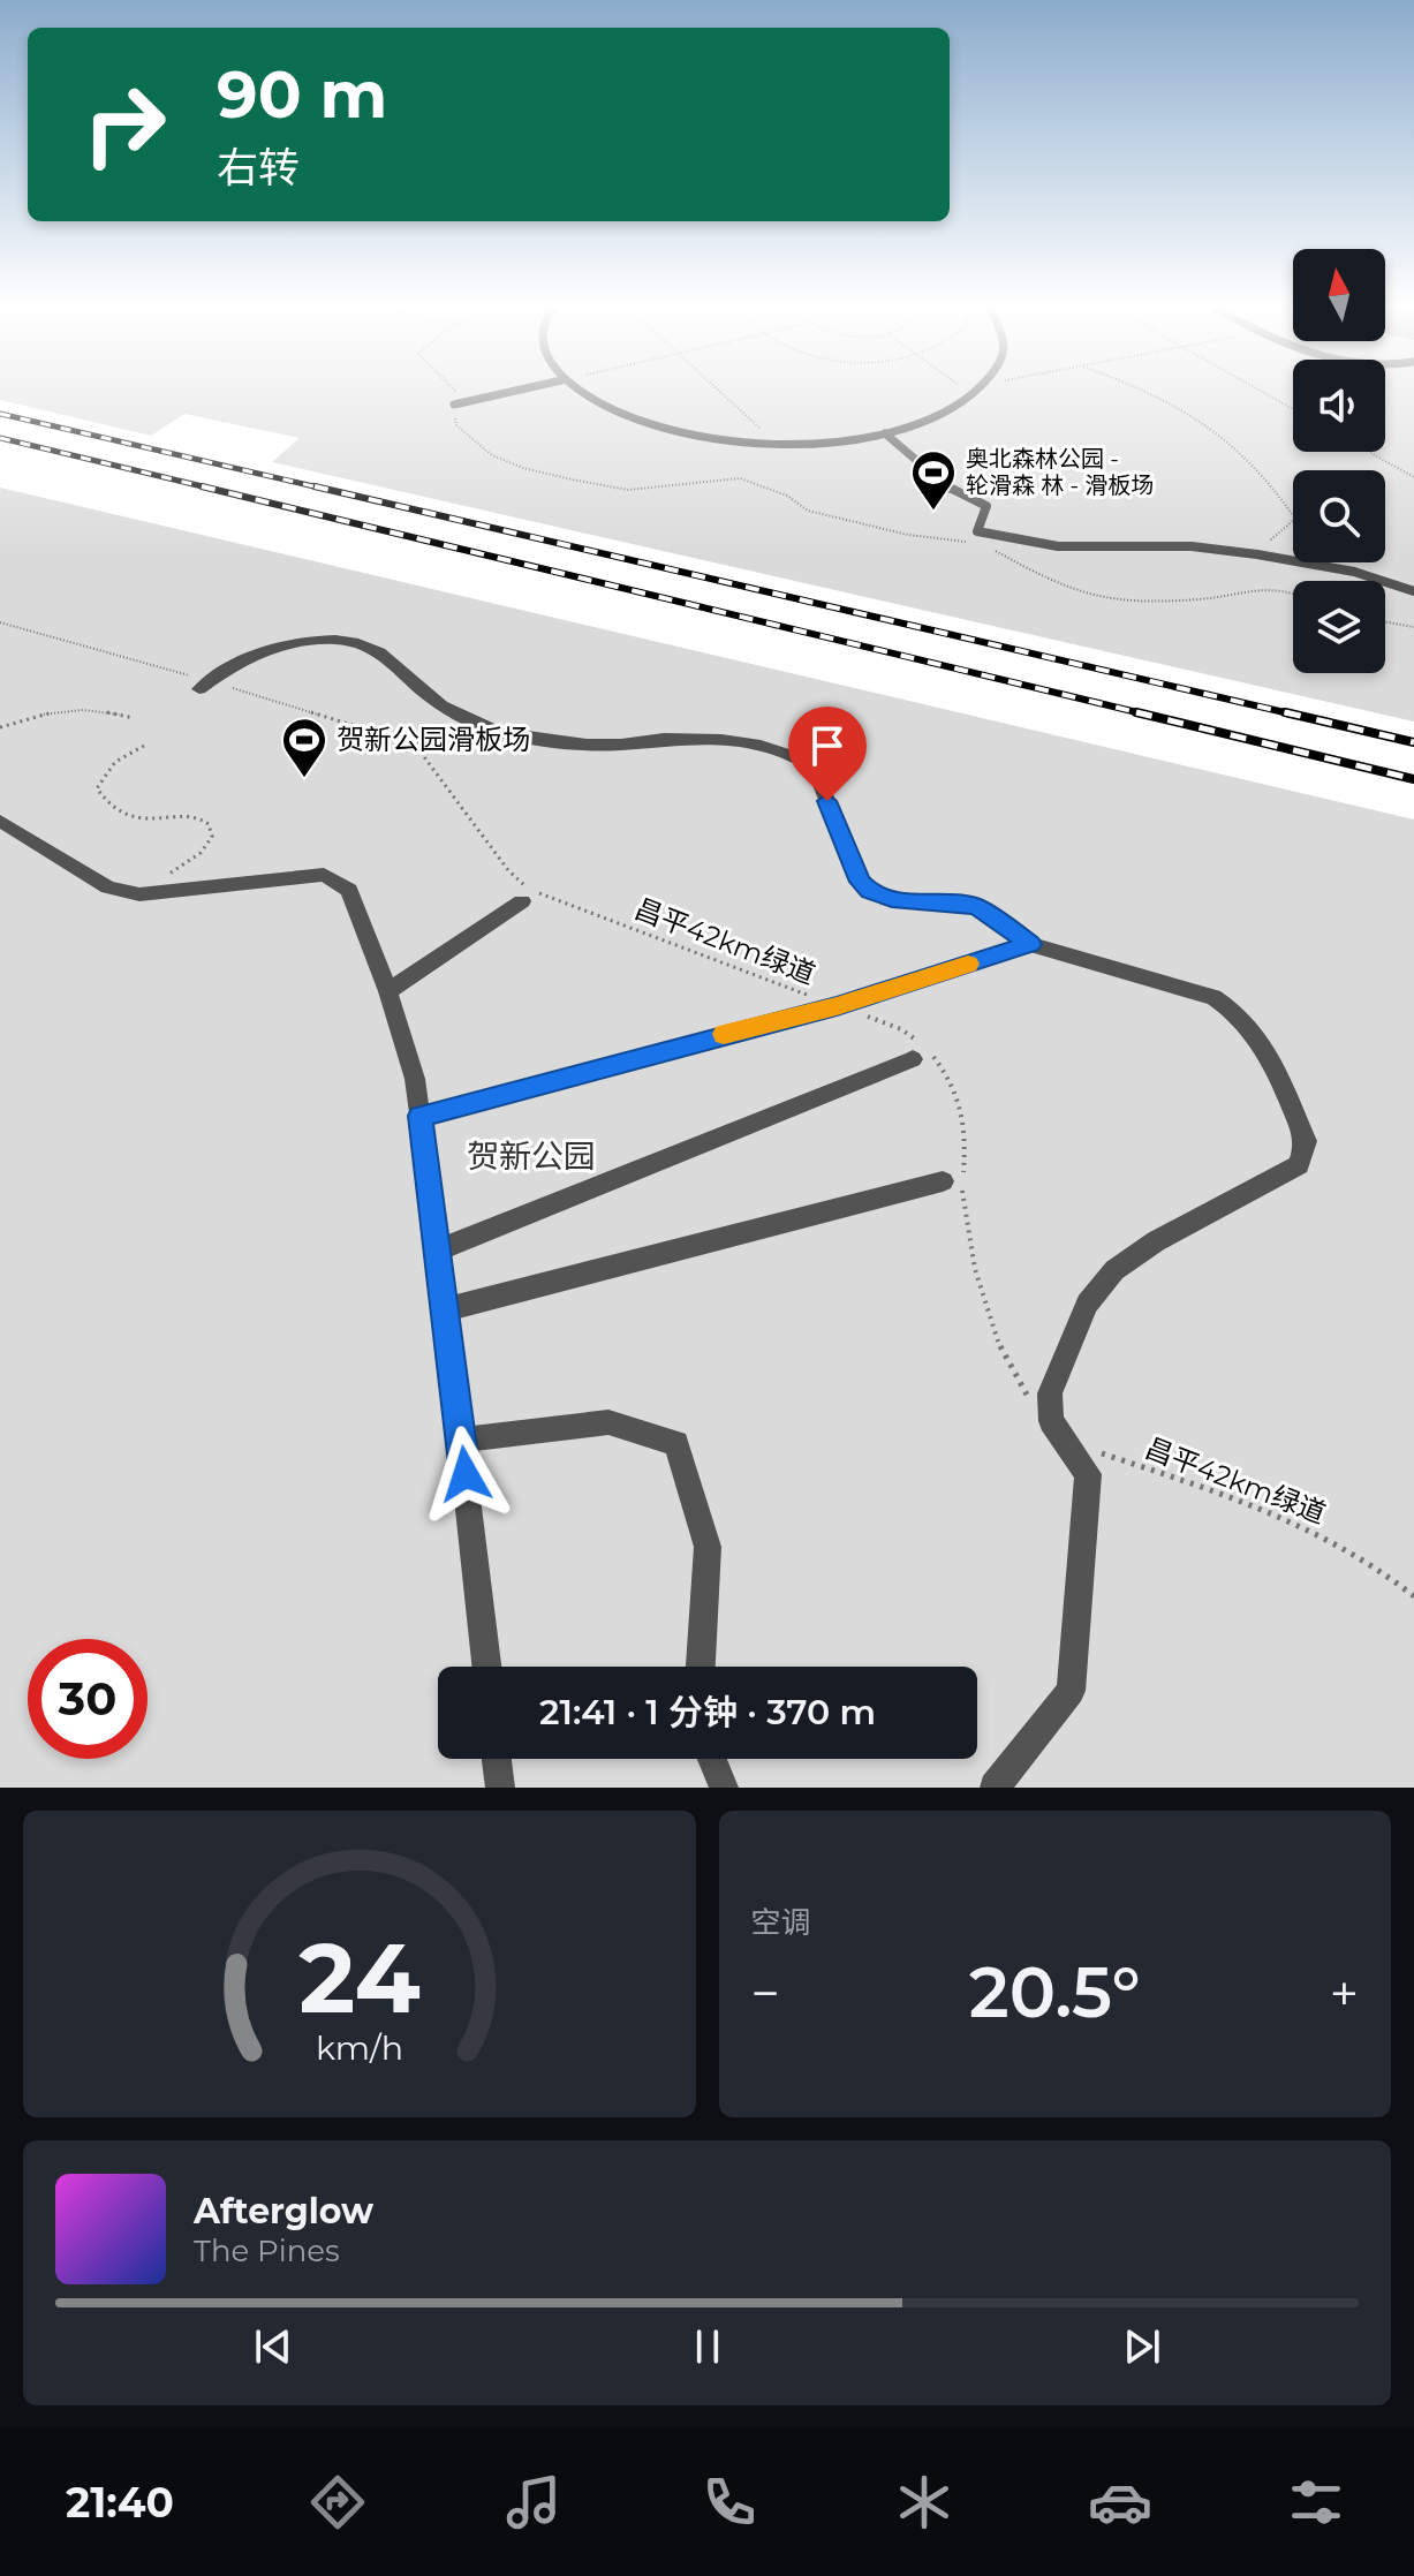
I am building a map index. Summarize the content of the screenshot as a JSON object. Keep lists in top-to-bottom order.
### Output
{
  "streets": {
    "path": ["昌平42km绿道"]
  },
  "parks": ["贺新公园"],
  "places": {
    "sports": ["奥北森林公园 - 轮滑森 林 - 滑板场", "贺新公园滑板场"]
  },
  "north": "top",
  "page": {
    "turn": ["90 m", "右转"],
    "limit": "30",
    "trip": "21:41 · 1 分钟 · 370 m",
    "tile": "空调",
    "heat": ["−", "20.5°", "+"],
    "song": ["Afterglow", "The Pines"],
    "tabs": "21:40",
    "gauge": ["24", "km/h"]
  }
}
